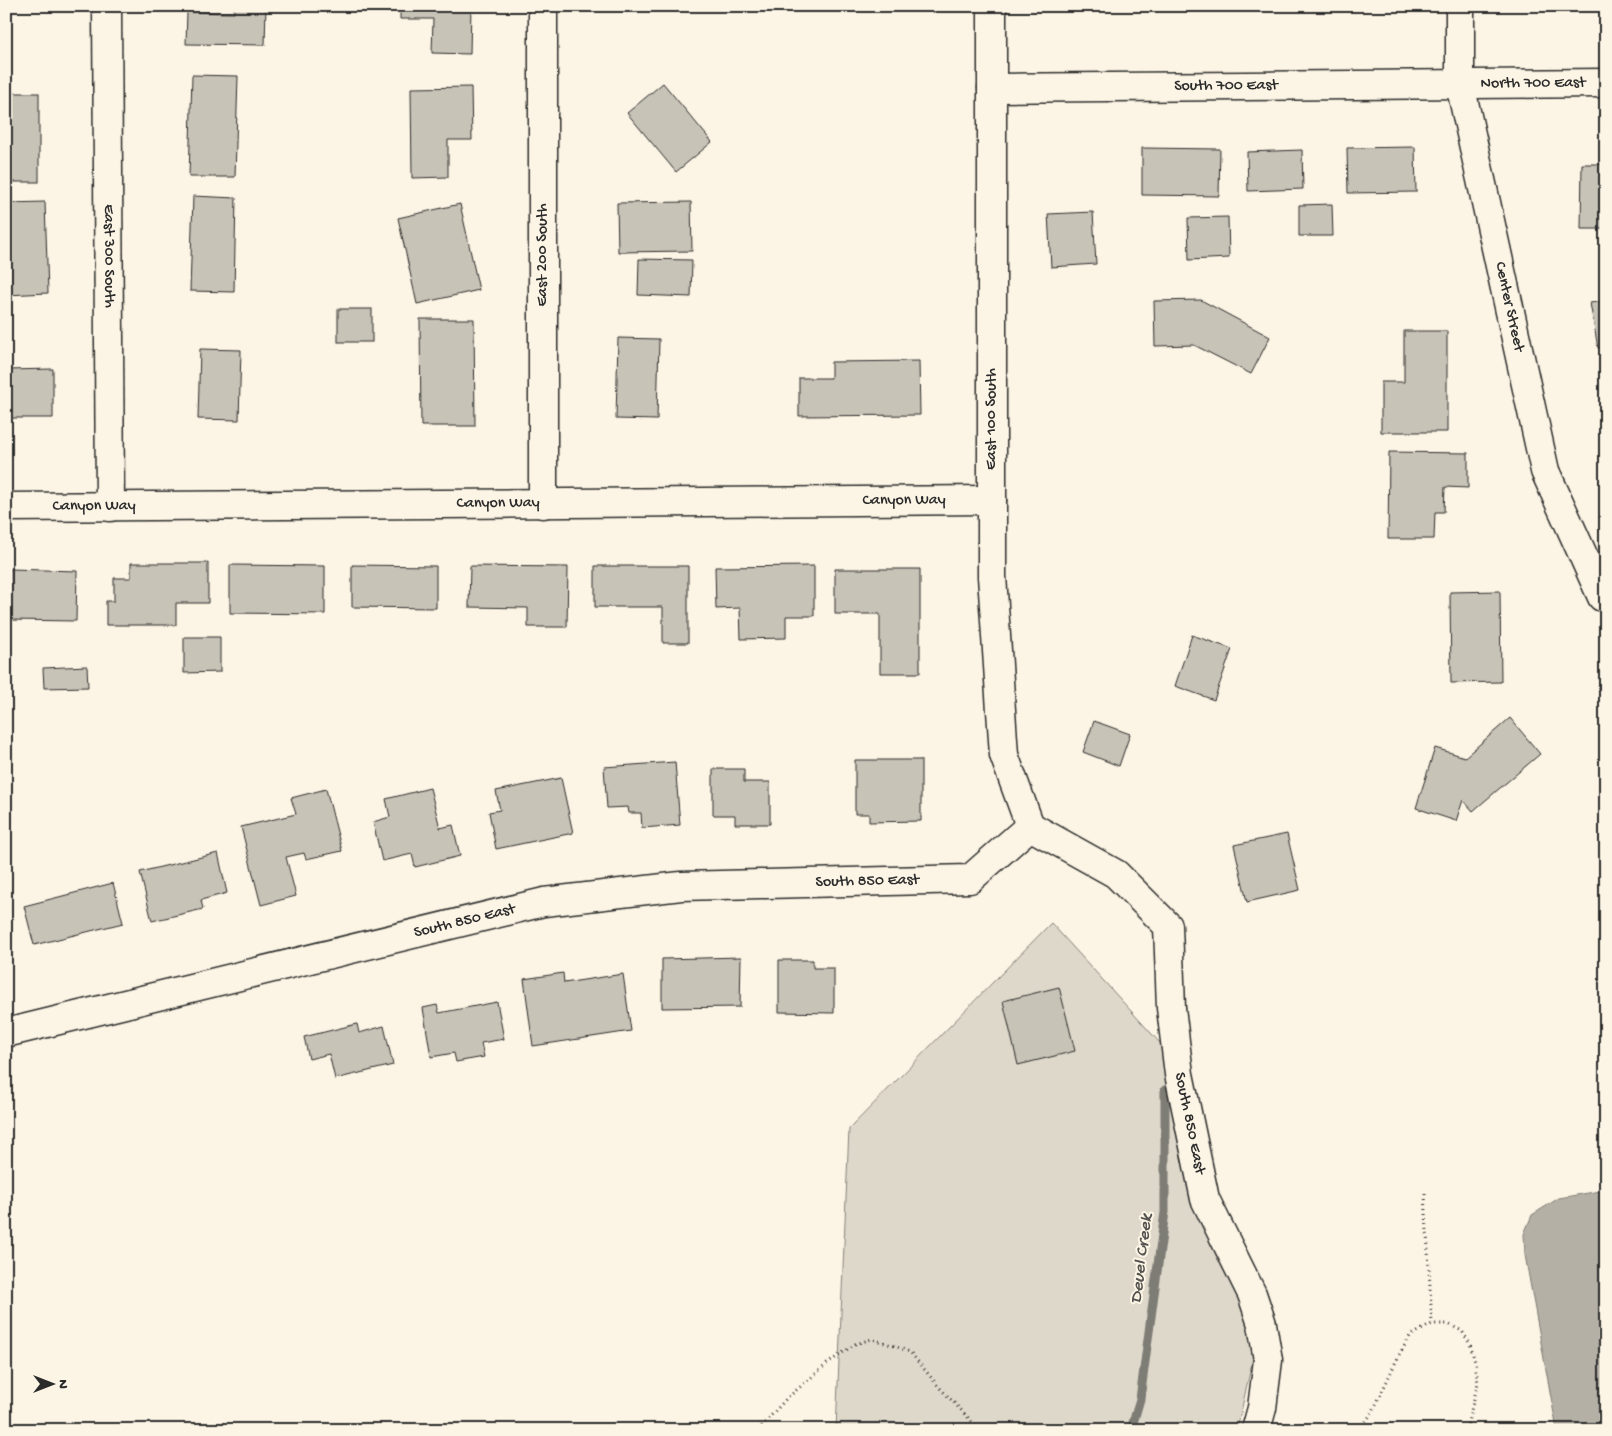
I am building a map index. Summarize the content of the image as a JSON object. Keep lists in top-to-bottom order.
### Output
{
  "streets": {
    "street": [
      "North 700 East",
      "South 700 East",
      "East 200 South",
      "East 300 South",
      "Center Street",
      "East 100 South",
      "Canyon Way",
      "South 850 East"
    ]
  },
  "crossings": [
    ["North 700 East", "South 700 East"],
    ["North 700 East", "Center Street"],
    ["South 700 East", "Center Street"],
    ["South 700 East", "East 100 South"],
    ["East 200 South", "Canyon Way"],
    ["East 300 South", "Canyon Way"],
    ["East 100 South", "Canyon Way"],
    ["East 100 South", "South 850 East"]
  ],
  "water": ["Deuel Creek"],
  "north": "right"
}
